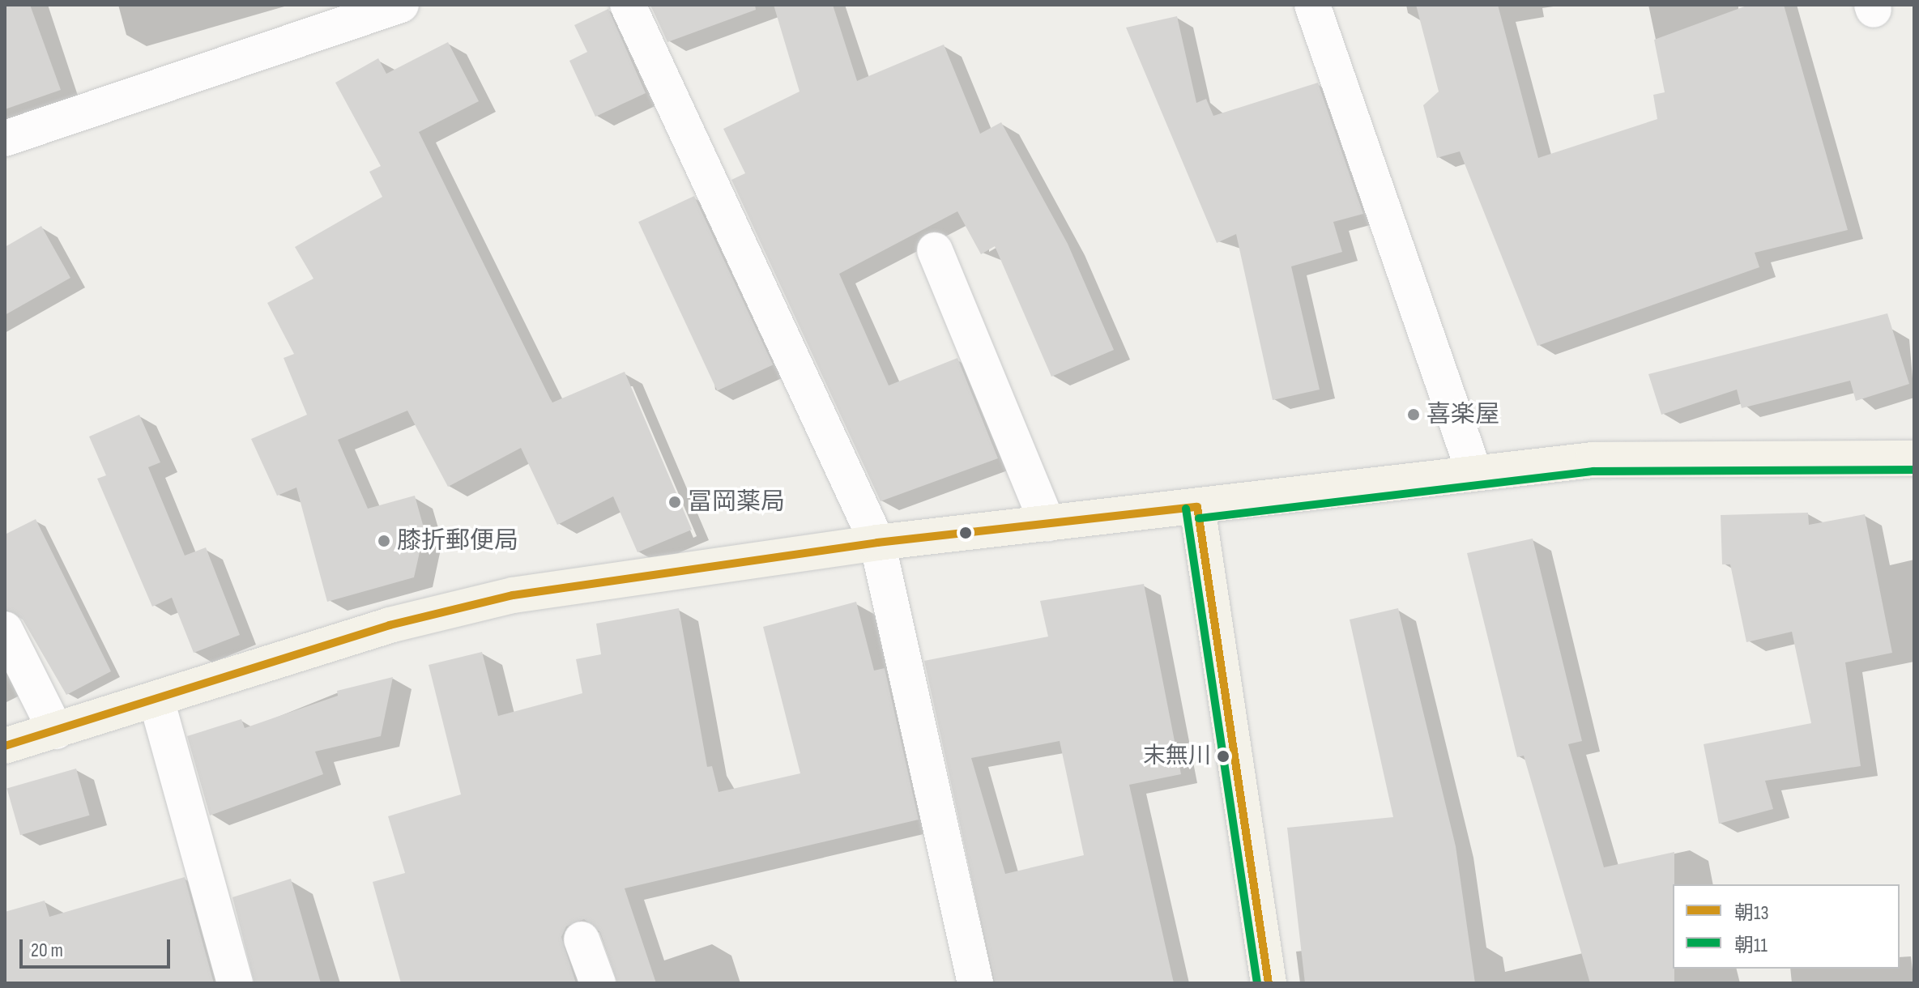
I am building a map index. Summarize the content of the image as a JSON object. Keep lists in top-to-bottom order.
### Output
{
  "places": [
    "喜楽屋",
    "冨岡薬局",
    "膝折郵便局",
    "末無川"
  ],
  "lines": ["transit line 朝11", "transit line 朝13"],
  "legend": ["朝13", "朝11"],
  "scale_bar": "20 m"
}
